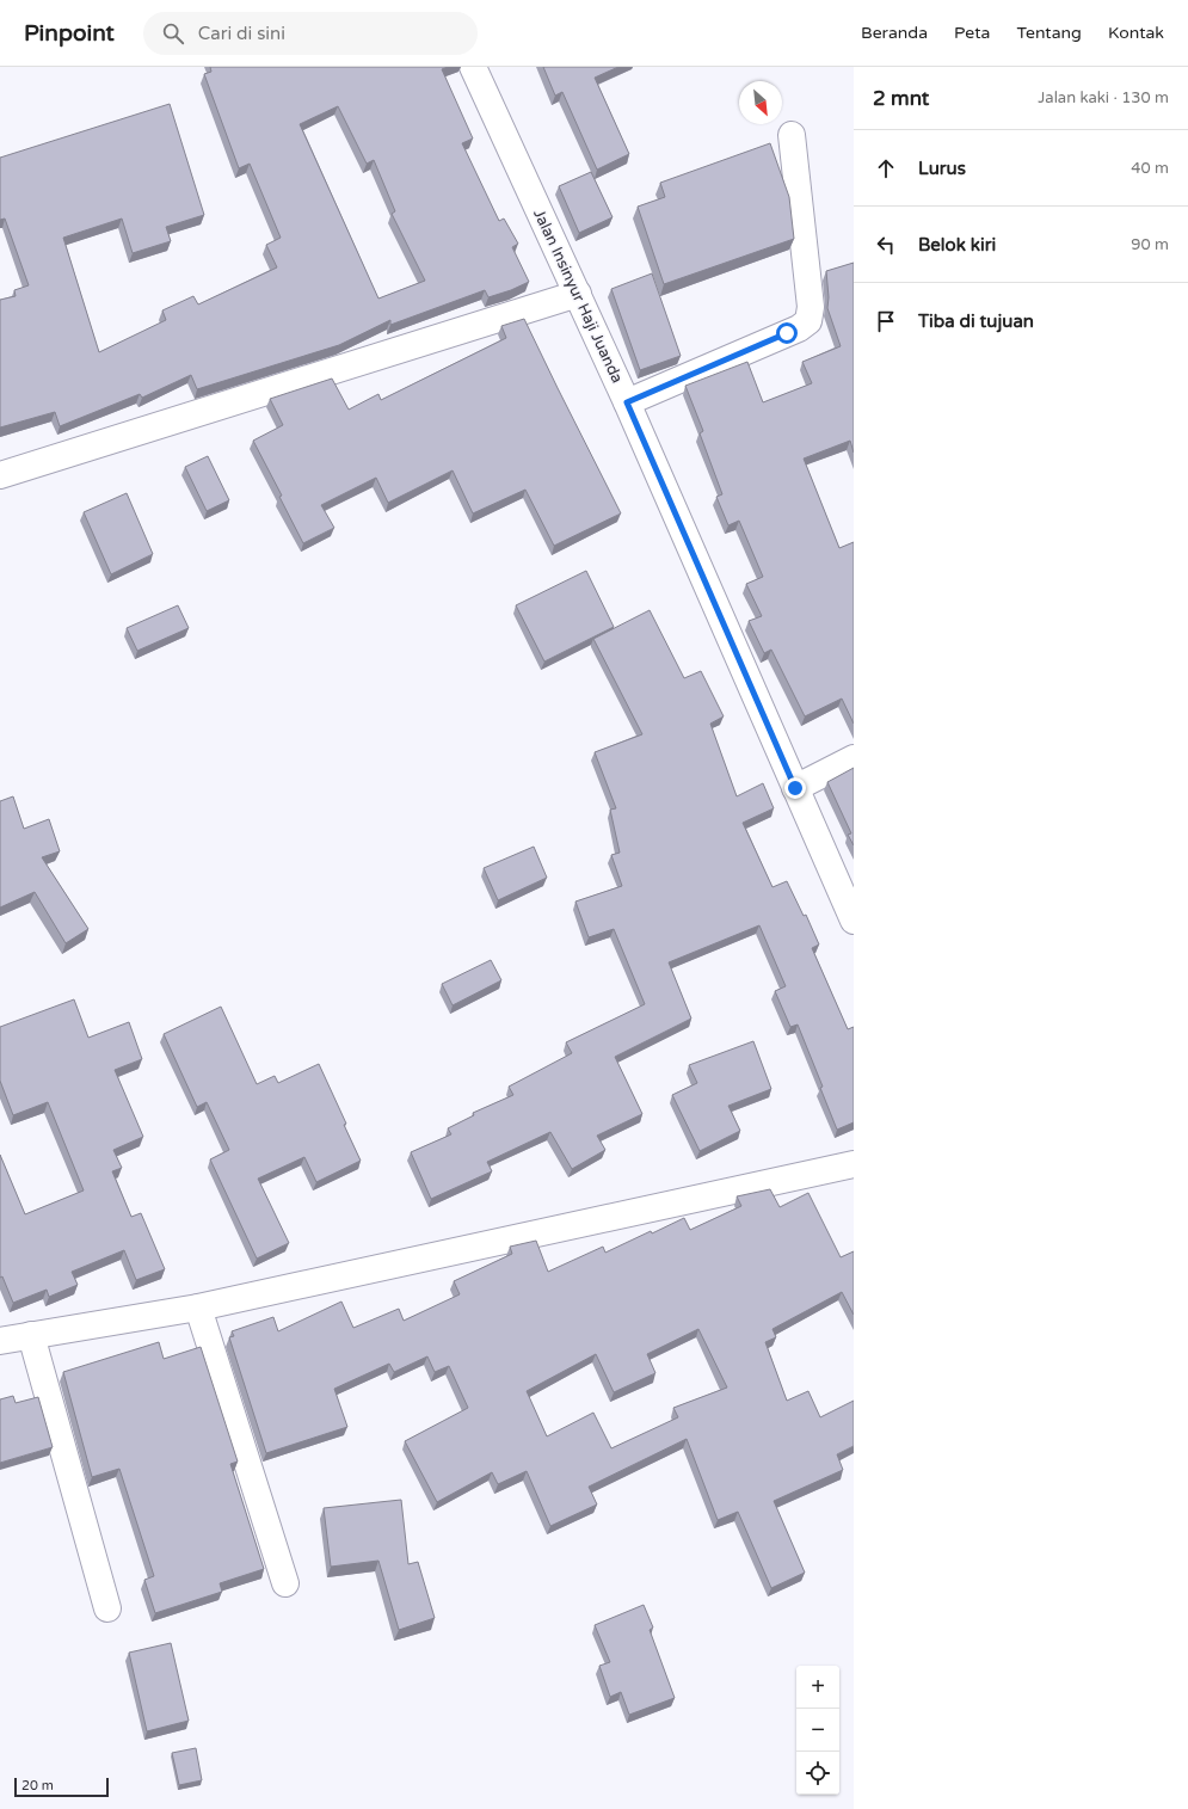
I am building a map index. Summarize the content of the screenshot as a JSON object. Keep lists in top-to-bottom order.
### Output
{
  "streets": {
    "street": ["Jalan Insinyur Haji Juanda"]
  },
  "scale_bar": "20 m",
  "north": "bottom right",
  "page": {
    "header": "Pinpoint",
    "search": "Cari di sini",
    "nav": [
      "Beranda",
      "Peta",
      "Tentang",
      "Kontak"
    ],
    "heading": ["2 mnt", "Jalan kaki · 130 m"],
    "list": [
      ["Lurus", "40 m"],
      ["Belok kiri", "90 m"],
      "Tiba di tujuan"
    ],
    "map_buttons": ["+", "−"],
    "scale": "20 m"
  }
}
